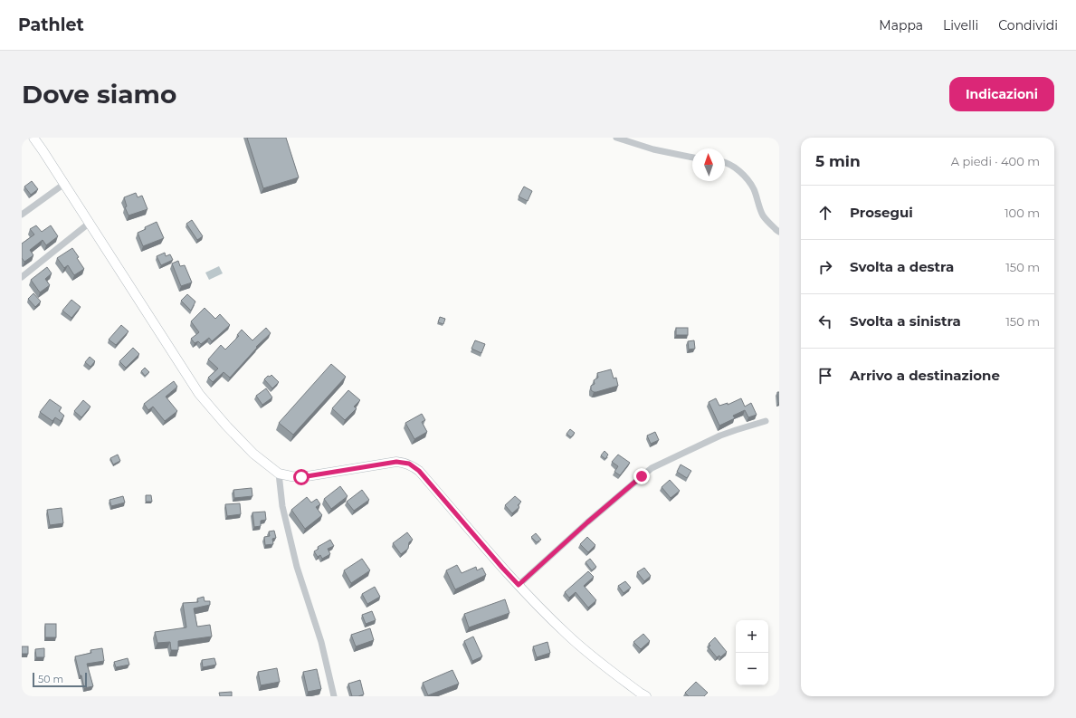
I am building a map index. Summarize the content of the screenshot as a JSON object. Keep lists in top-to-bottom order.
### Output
{
  "scale_bar": "50 m",
  "north": "top",
  "page": {
    "header": "Pathlet",
    "nav": ["Mappa", "Livelli", "Condividi"],
    "buttons": "Indicazioni",
    "title": "Dove siamo",
    "heading": ["5 min", "A piedi · 400 m"],
    "list": [
      ["Prosegui", "100 m"],
      ["Svolta a destra", "150 m"],
      ["Svolta a sinistra", "150 m"],
      "Arrivo a destinazione"
    ],
    "map_buttons": ["+", "−"],
    "scale": "50 m"
  }
}
